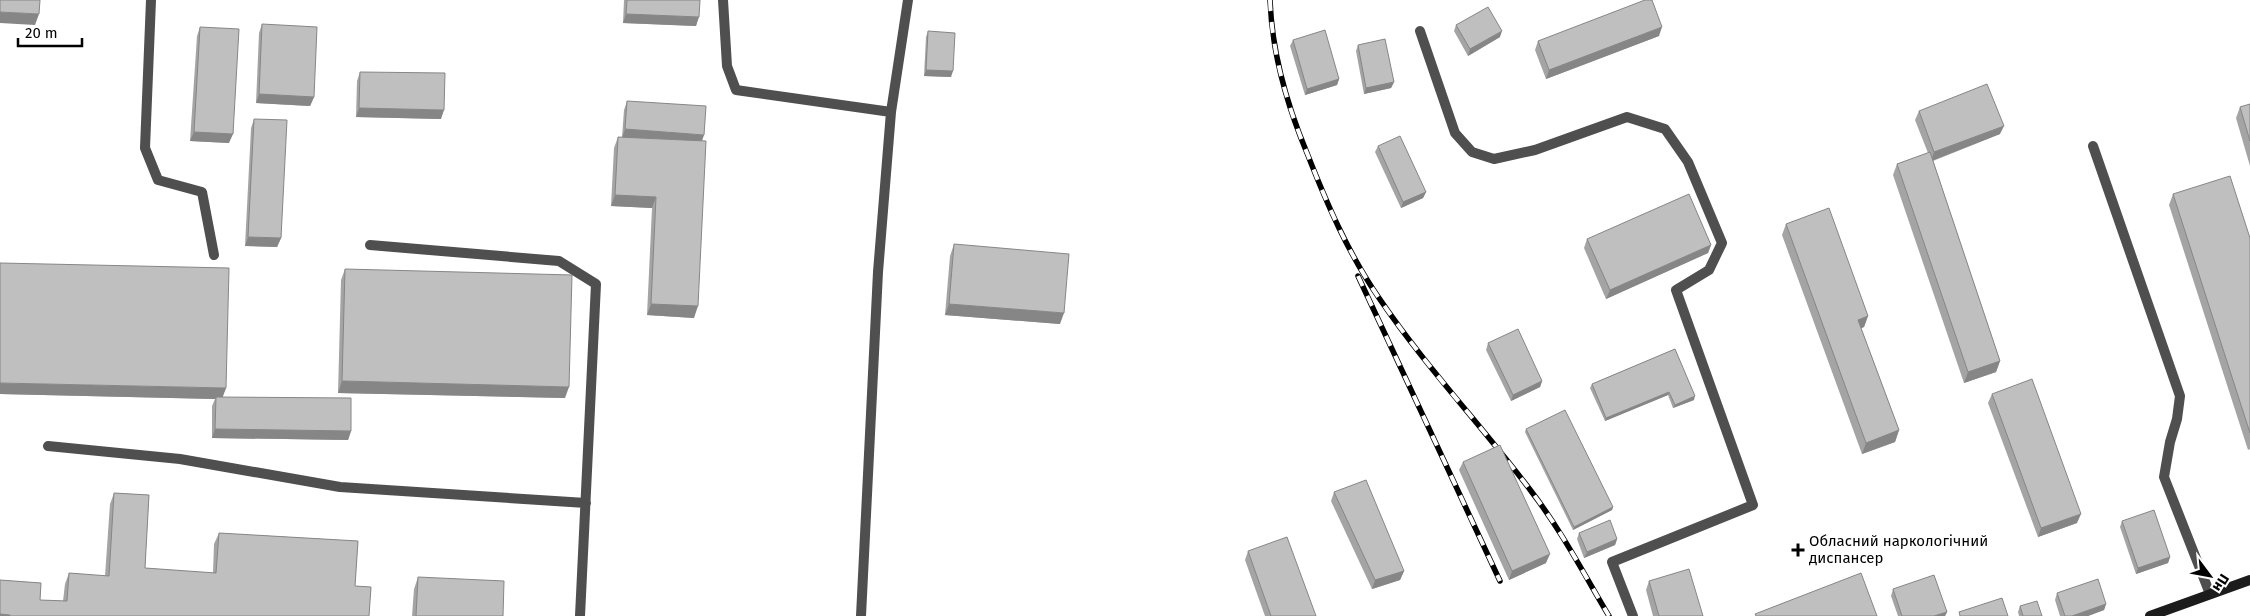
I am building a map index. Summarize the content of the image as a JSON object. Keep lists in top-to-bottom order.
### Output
{
  "places": {
    "health": ["Обласний наркологічний диспансер"]
  },
  "scale_bar": "20 m",
  "north": "bottom right"
}
